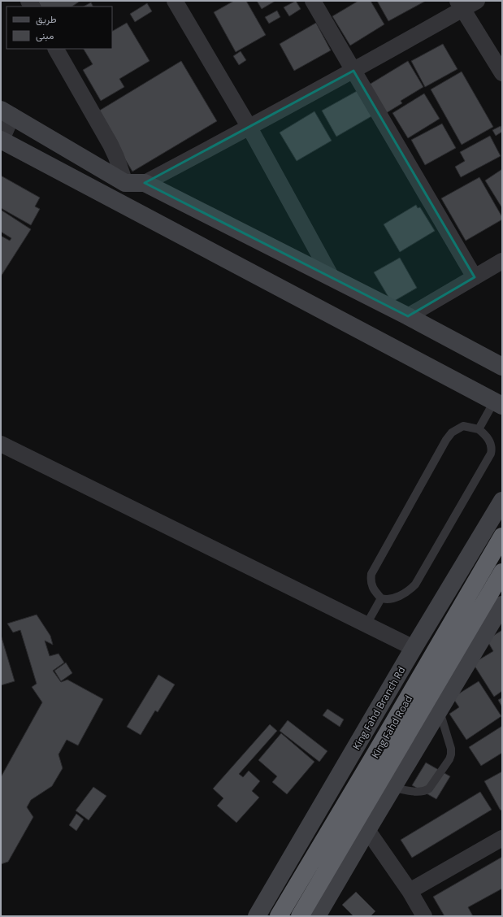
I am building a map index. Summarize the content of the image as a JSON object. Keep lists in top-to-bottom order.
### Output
{
  "streets": {
    "highway": ["King Fahd Road"],
    "street": ["King Fahd Branch Rd"]
  },
  "legend": ["طريق", "مبنى"]
}
